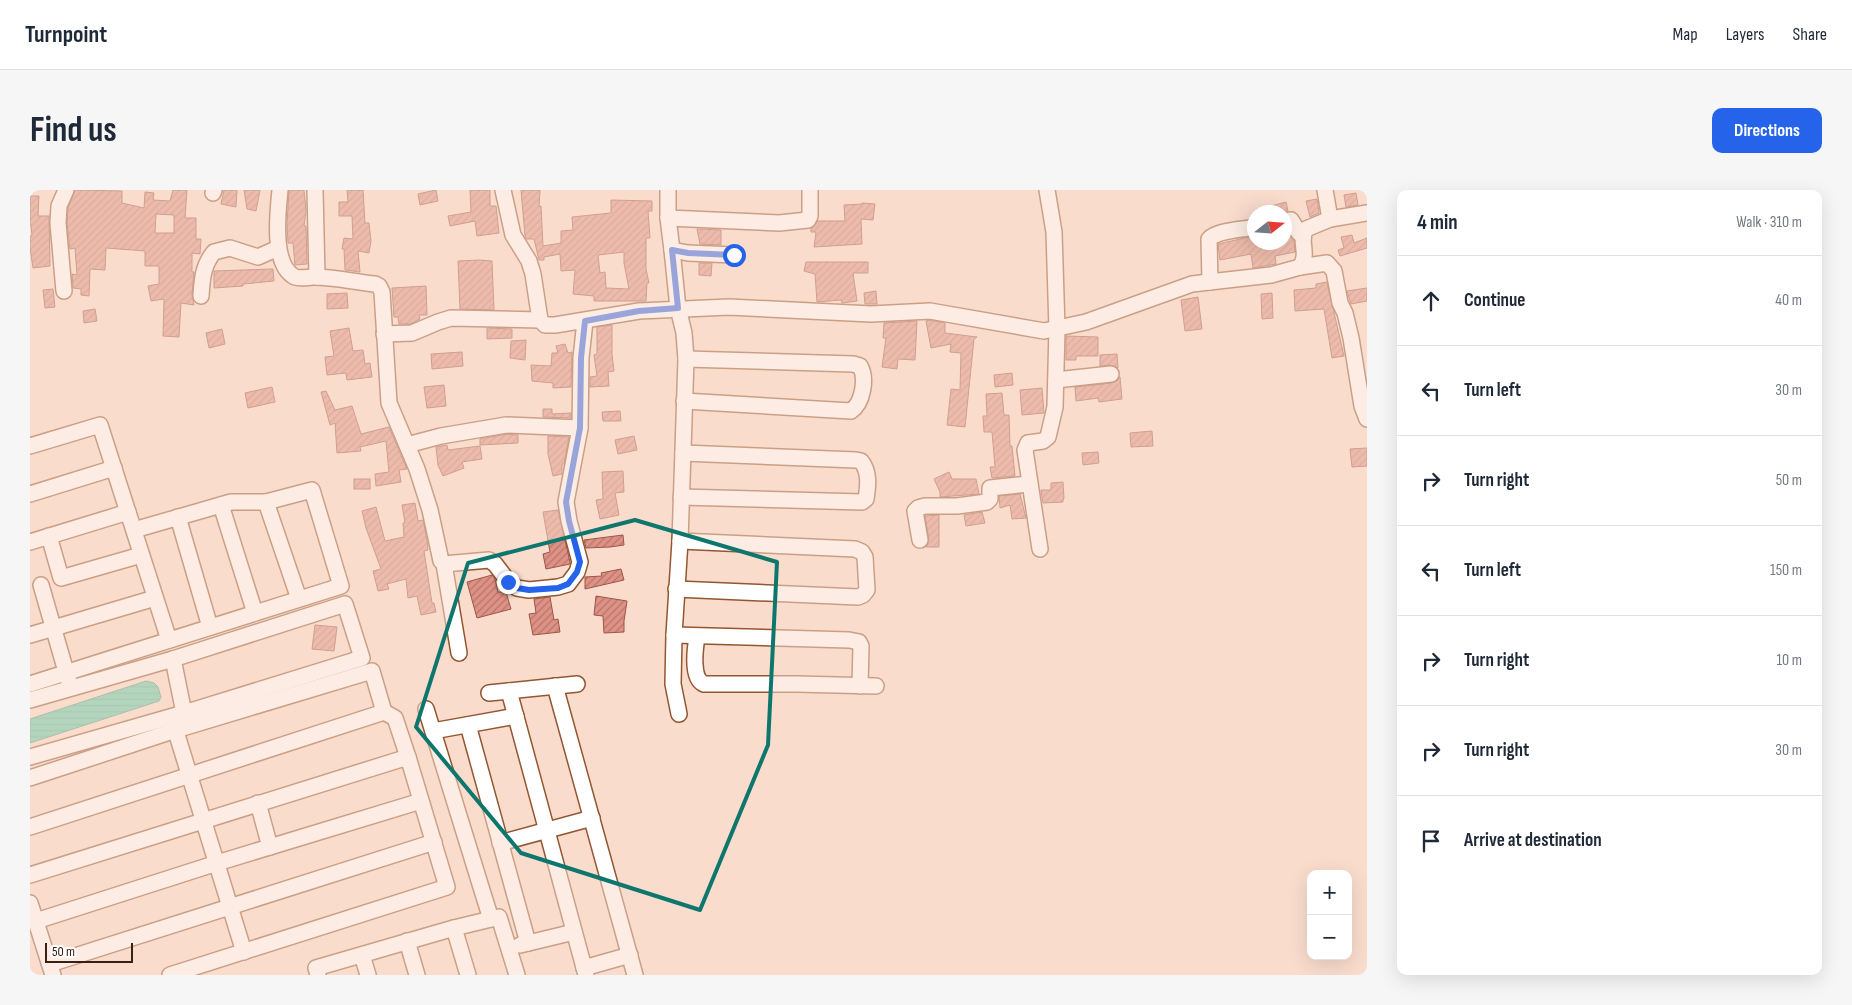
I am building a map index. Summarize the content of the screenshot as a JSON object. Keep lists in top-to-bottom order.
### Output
{
  "scale_bar": "50 m",
  "north": "right",
  "page": {
    "header": "Turnpoint",
    "nav": ["Map", "Layers", "Share"],
    "buttons": "Directions",
    "title": "Find us",
    "heading": ["4 min", "Walk · 310 m"],
    "list": [
      ["Continue", "40 m"],
      ["Turn left", "30 m"],
      ["Turn right", "50 m"],
      ["Turn left", "150 m"],
      ["Turn right", "10 m"],
      ["Turn right", "30 m"],
      "Arrive at destination"
    ],
    "map_buttons": ["+", "−"],
    "scale": "50 m"
  }
}
